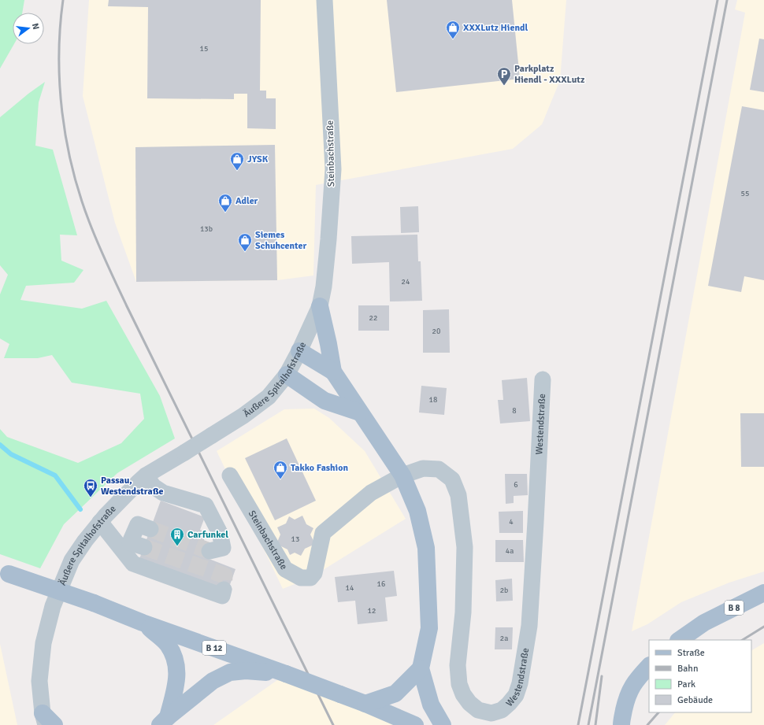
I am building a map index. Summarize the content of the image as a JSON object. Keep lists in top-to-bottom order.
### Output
{
  "streets": {
    "main road": ["B 8", "B 12"],
    "street": ["Steinbachstraße", "Äußere Spitalhofstraße", "Westendstraße"]
  },
  "crossings": [
    ["Steinbachstraße", "Äußere Spitalhofstraße"],
    ["Steinbachstraße", "Westendstraße"]
  ],
  "places": {
    "shop": [
      "XXXLutz Hiendl",
      "JYSK",
      "Adler",
      "Siemes Schuhcenter",
      "Takko Fashion"
    ],
    "parking": ["Parkplatz Hiendl - XXXLutz"],
    "bus stop": ["Passau, Westendstraße"],
    "building": ["Carfunkel"]
  },
  "house_numbers": [
    "15",
    "55",
    "13b",
    "24",
    "22",
    "20",
    "18",
    "8",
    "6",
    "4",
    "13",
    "4a",
    "16",
    "14",
    "2b",
    "12",
    "2a"
  ],
  "legend": [
    "Straße",
    "Bahn",
    "Park",
    "Gebäude"
  ],
  "north": "right"
}
